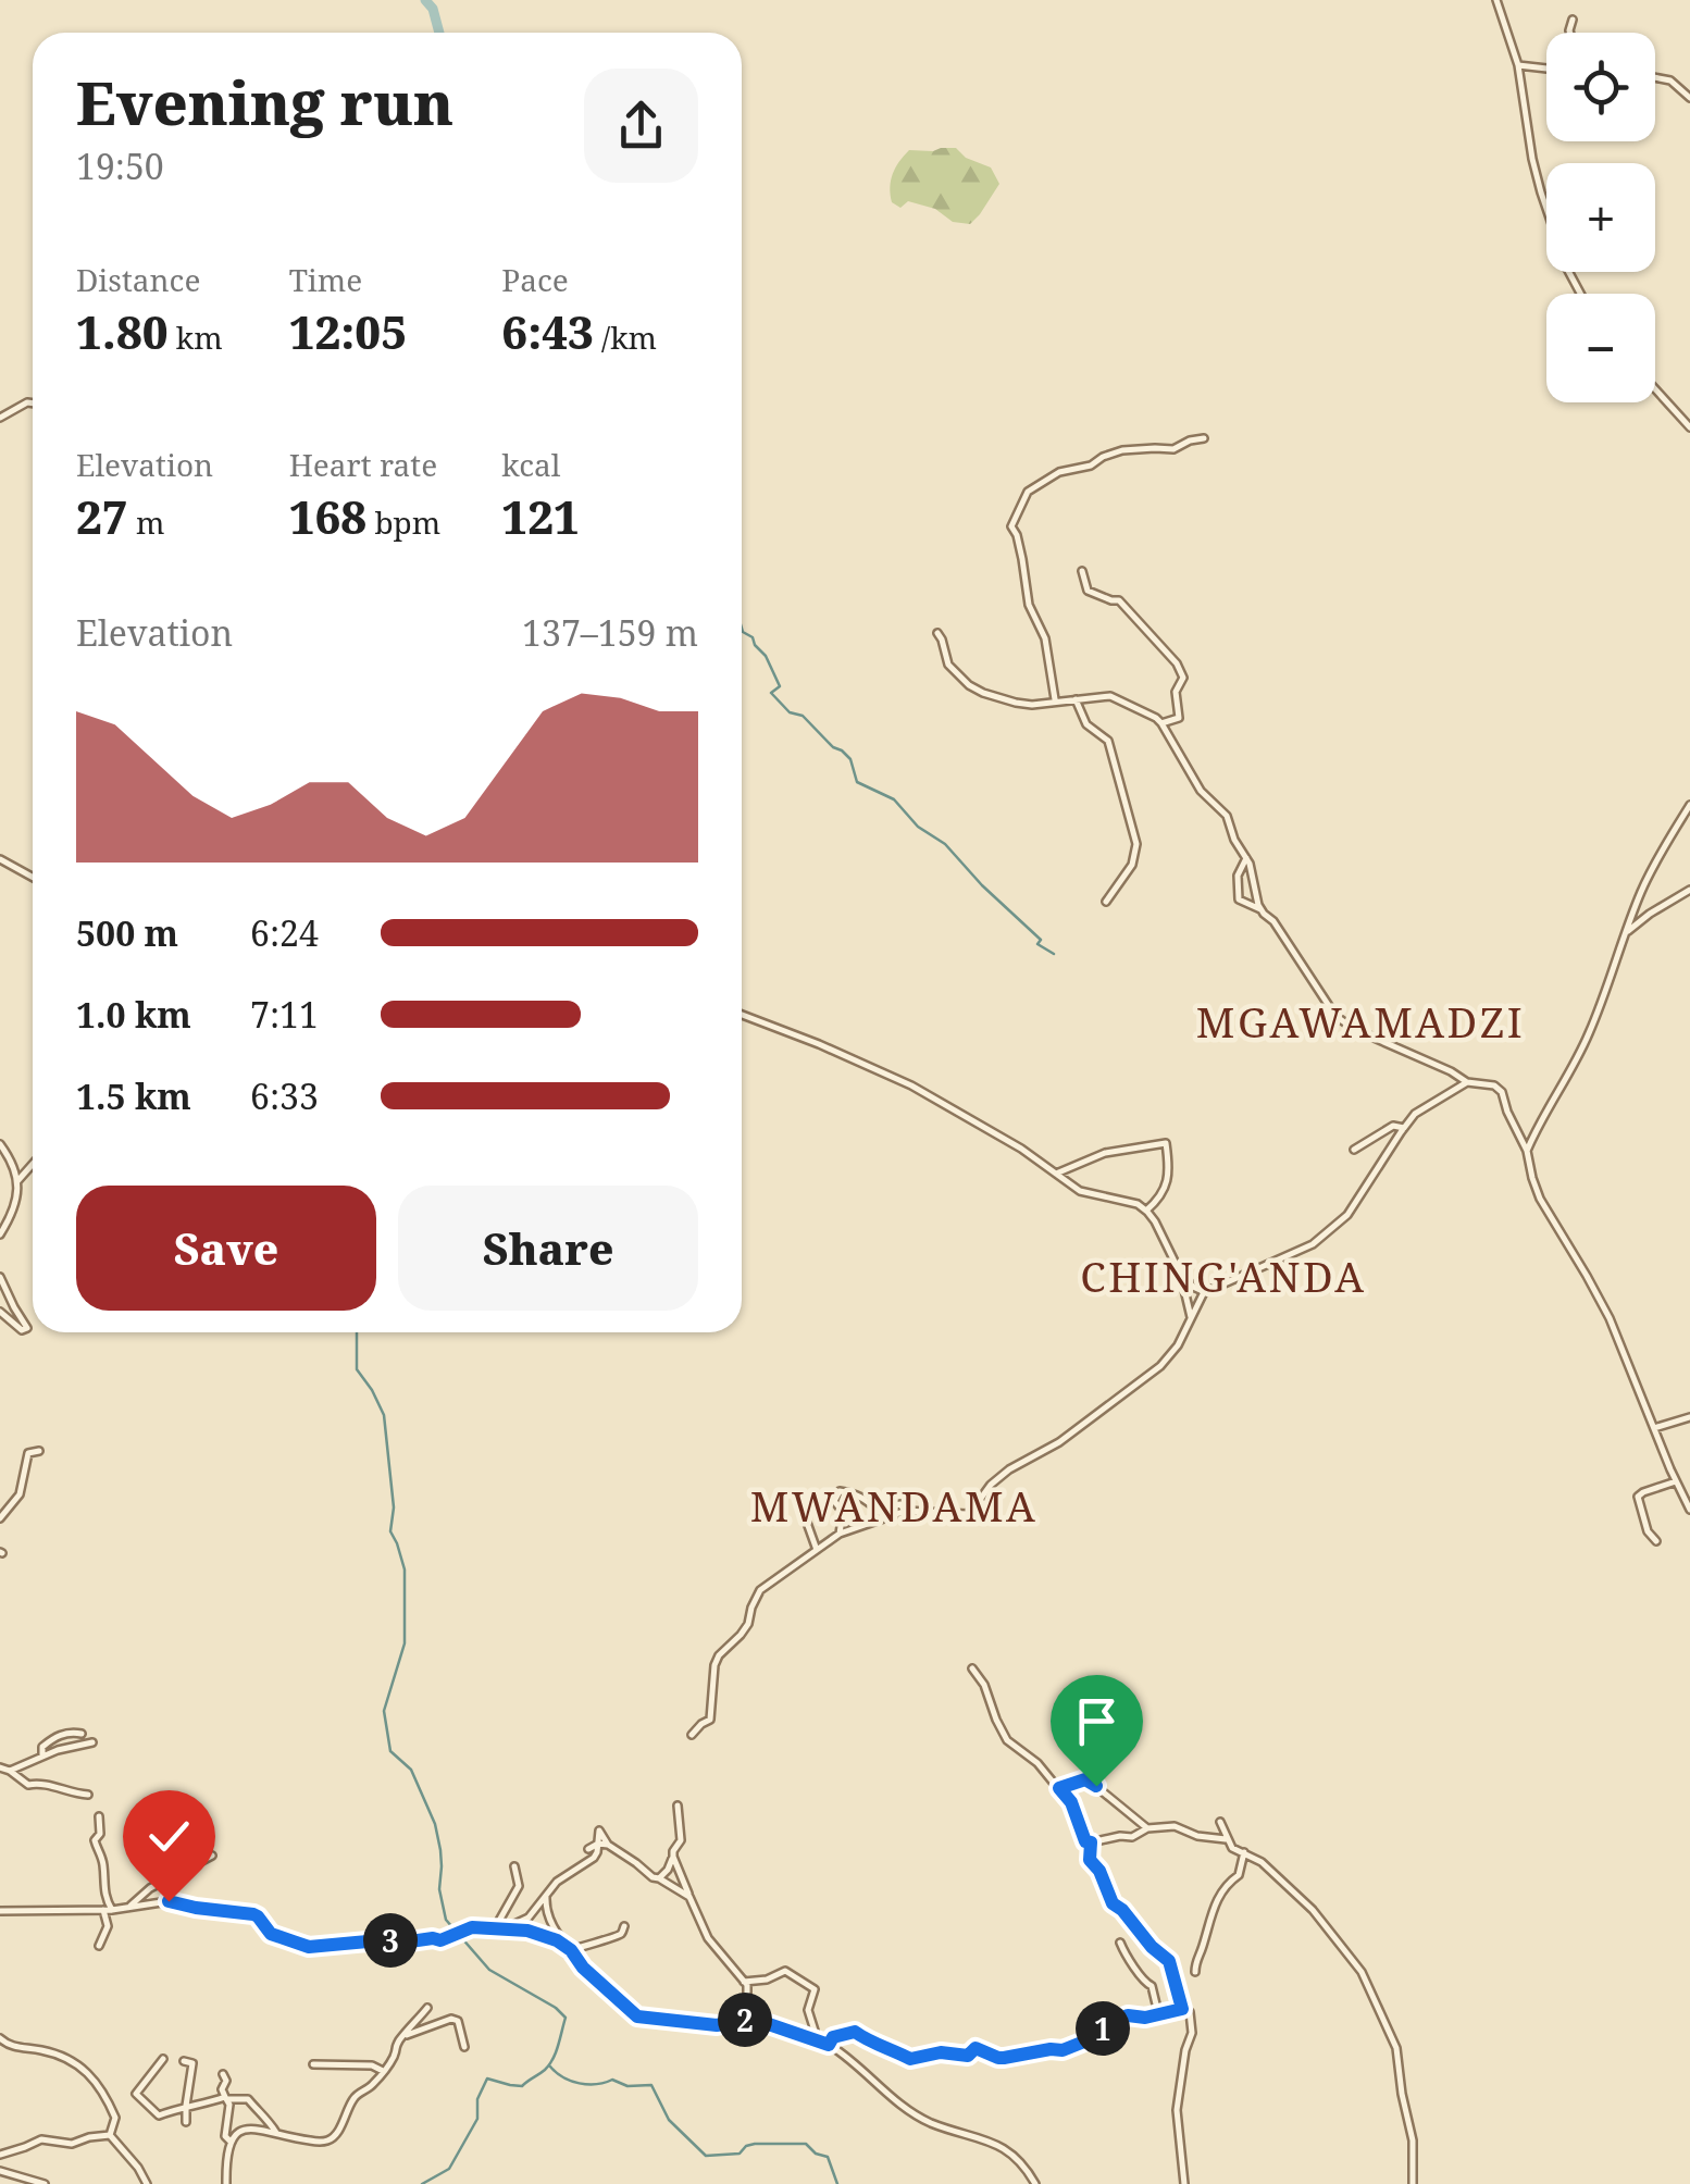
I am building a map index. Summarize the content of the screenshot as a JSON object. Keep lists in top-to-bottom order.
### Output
{
  "districts": ["MGAWAMADZI", "CHING'ANDA", "MWANDAMA"],
  "page": {
    "map_buttons": ["+", "−"],
    "heading": ["Evening run", "19:50"],
    "stats": [
      ["Distance", "1.80 km"],
      ["Time", "12:05"],
      ["Pace", "6:43 /km"],
      ["Elevation", "27 m"],
      ["Heart rate", "168 bpm"],
      ["kcal", "121"]
    ],
    "chart": ["Elevation", "137–159 m"],
    "list": [
      {
        "name": "500 m",
        "note": "6:24"
      },
      {
        "name": "1.0 km",
        "note": "7:11"
      },
      {
        "name": "1.5 km",
        "note": "6:33"
      }
    ],
    "buttons": ["Save", "Share"],
    "pins": ["3", "2", "1"]
  }
}
